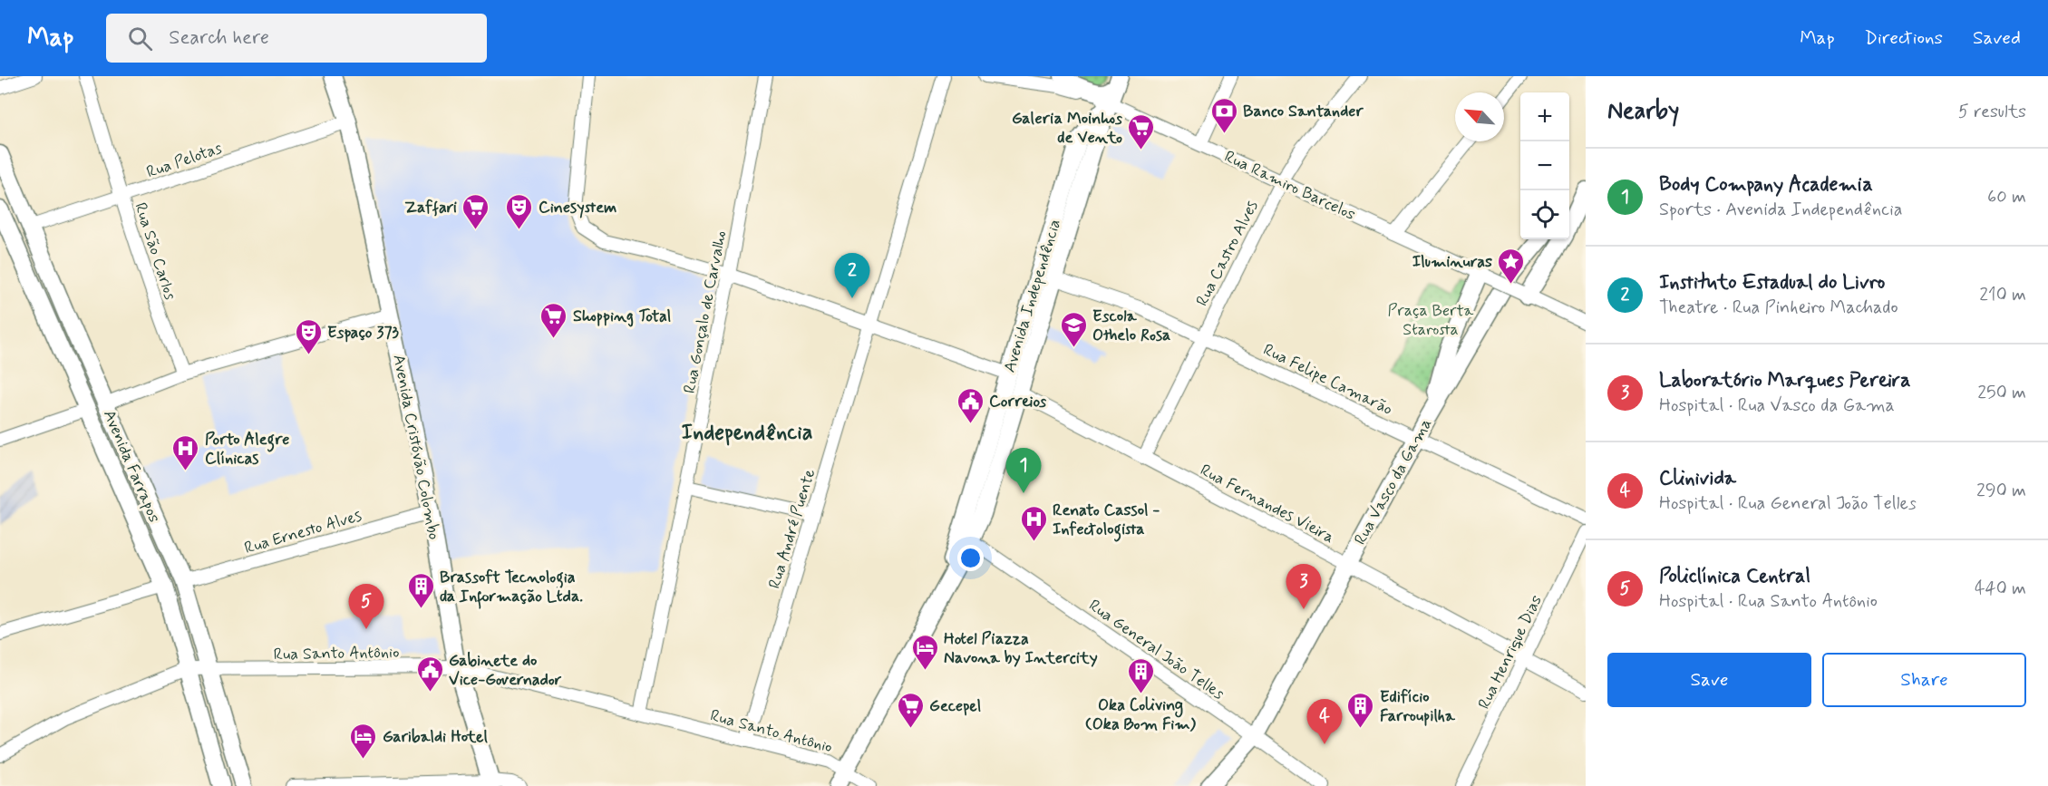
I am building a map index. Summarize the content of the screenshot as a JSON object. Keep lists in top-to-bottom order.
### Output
{
  "streets": {
    "main road": [
      "Rua Ramiro Barcelos",
      "Avenida Independência",
      "Avenida Cristóvão Colombo",
      "Avenida Farrapos",
      "Rua Vasco da Gama"
    ],
    "street": [
      "Rua Pelotas",
      "Rua São Carlos",
      "Rua Castro Alves",
      "Rua Gonçalo de Carvalho",
      "Rua Felipe Camarão",
      "Rua Fernandes Vieira",
      "Rua André Puente",
      "Rua Ernesto Alves",
      "Rua General João Telles",
      "Rua Henrique Dias",
      "Rua Santo Antônio"
    ]
  },
  "crossings": [
    ["Rua Pelotas", "Rua São Carlos"],
    ["Rua Pelotas", "Avenida Cristóvão Colombo"],
    ["Rua Pelotas", "Avenida Farrapos"],
    ["Rua Ramiro Barcelos", "Rua Castro Alves"],
    ["Rua Ramiro Barcelos", "Avenida Independência"],
    ["Rua Castro Alves", "Rua Felipe Camarão"],
    ["Rua Castro Alves", "Rua Fernandes Vieira"],
    ["Avenida Independência", "Rua Felipe Camarão"],
    ["Avenida Independência", "Rua Fernandes Vieira"],
    ["Avenida Independência", "Rua General João Telles"],
    ["Avenida Independência", "Rua Santo Antônio"],
    ["Rua Gonçalo de Carvalho", "Rua Santo Antônio"],
    ["Rua Felipe Camarão", "Rua Vasco da Gama"],
    ["Avenida Cristóvão Colombo", "Rua Ernesto Alves"],
    ["Avenida Cristóvão Colombo", "Rua Santo Antônio"],
    ["Avenida Farrapos", "Rua Ernesto Alves"],
    ["Avenida Farrapos", "Rua Santo Antônio"],
    ["Rua Vasco da Gama", "Rua Fernandes Vieira"],
    ["Rua Vasco da Gama", "Rua General João Telles"],
    ["Rua Fernandes Vieira", "Rua Henrique Dias"],
    ["Rua André Puente", "Rua Santo Antônio"]
  ],
  "districts": ["Independência"],
  "parks": ["Praça Berta Starosta"],
  "places": {
    "bank": ["Banco Santander"],
    "supermarket": [
      "Galeria Moinhos de Vento",
      "Zaffari",
      "Shopping Total",
      "Gecepel"
    ],
    "theatre": ["Cinesystem", "Espaço 373"],
    "place": ["Iluminuras"],
    "school or university": ["Escola Othelo Rosa"],
    "public building": ["Correios", "Gabinete do Vice-Governador"],
    "hospital": ["Porto Alegre Clínicas", "Renato Cassol - Infectologista"],
    "building": ["Brassoft Tecnologia da Informação Ltda.", "Oka Coliving (Oka Bom Fim)", "Edifício Farroupilha"],
    "hotel": ["Hotel Piazza Navona by Intercity", "Garibaldi Hotel"]
  },
  "north": "top left",
  "page": {
    "header": "Map",
    "search": "Search here",
    "nav": ["Map", "Directions", "Saved"],
    "heading": ["Nearby", "5 results"],
    "map_buttons": ["+", "−"],
    "list": [
      {
        "mark": "1",
        "name": "Body Company Academia",
        "note": "Sports · Avenida Independência",
        "value": "60 m"
      },
      {
        "mark": "2",
        "name": "Instituto Estadual do Livro",
        "note": "Theatre · Rua Pinheiro Machado",
        "value": "210 m"
      },
      {
        "mark": "3",
        "name": "Laboratório Marques Pereira",
        "note": "Hospital · Rua Vasco da Gama",
        "value": "250 m"
      },
      {
        "mark": "4",
        "name": "Clinivida",
        "note": "Hospital · Rua General João Telles",
        "value": "290 m"
      },
      {
        "mark": "5",
        "name": "Policlínica Central",
        "note": "Hospital · Rua Santo Antônio",
        "value": "440 m"
      }
    ],
    "pins": [
      "2",
      "1",
      "3",
      "5",
      "4"
    ],
    "buttons": ["Save", "Share"]
  }
}
